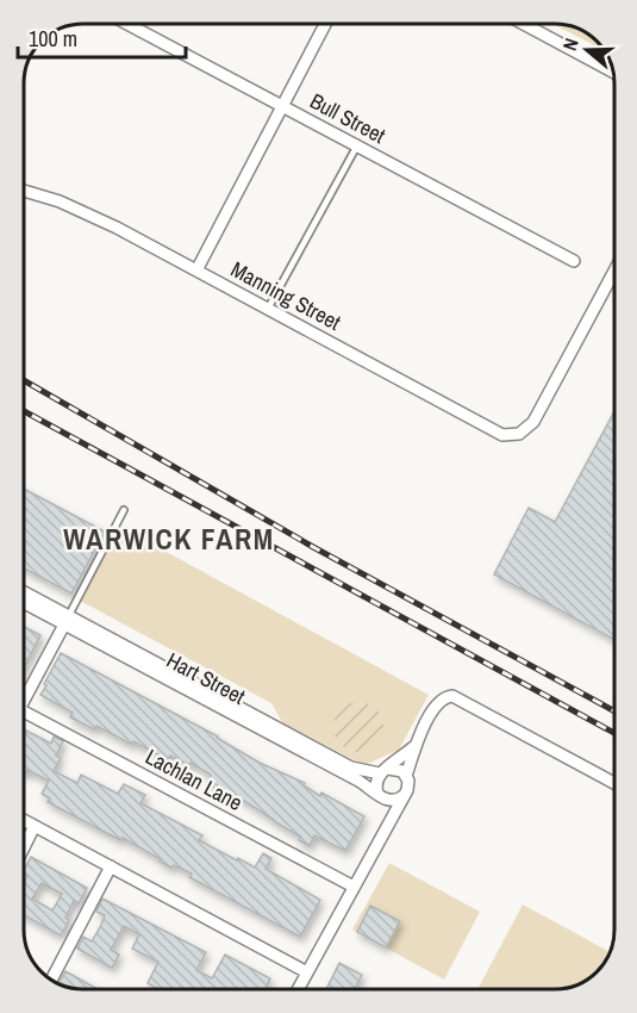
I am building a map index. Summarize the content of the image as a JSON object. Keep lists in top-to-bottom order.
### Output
{
  "streets": {
    "street": [
      "Bull Street",
      "Manning Street",
      "Hart Street",
      "Lachlan Lane"
    ]
  },
  "districts": ["WARWICK FARM"],
  "scale_bar": "100 m",
  "north": "left"
}
